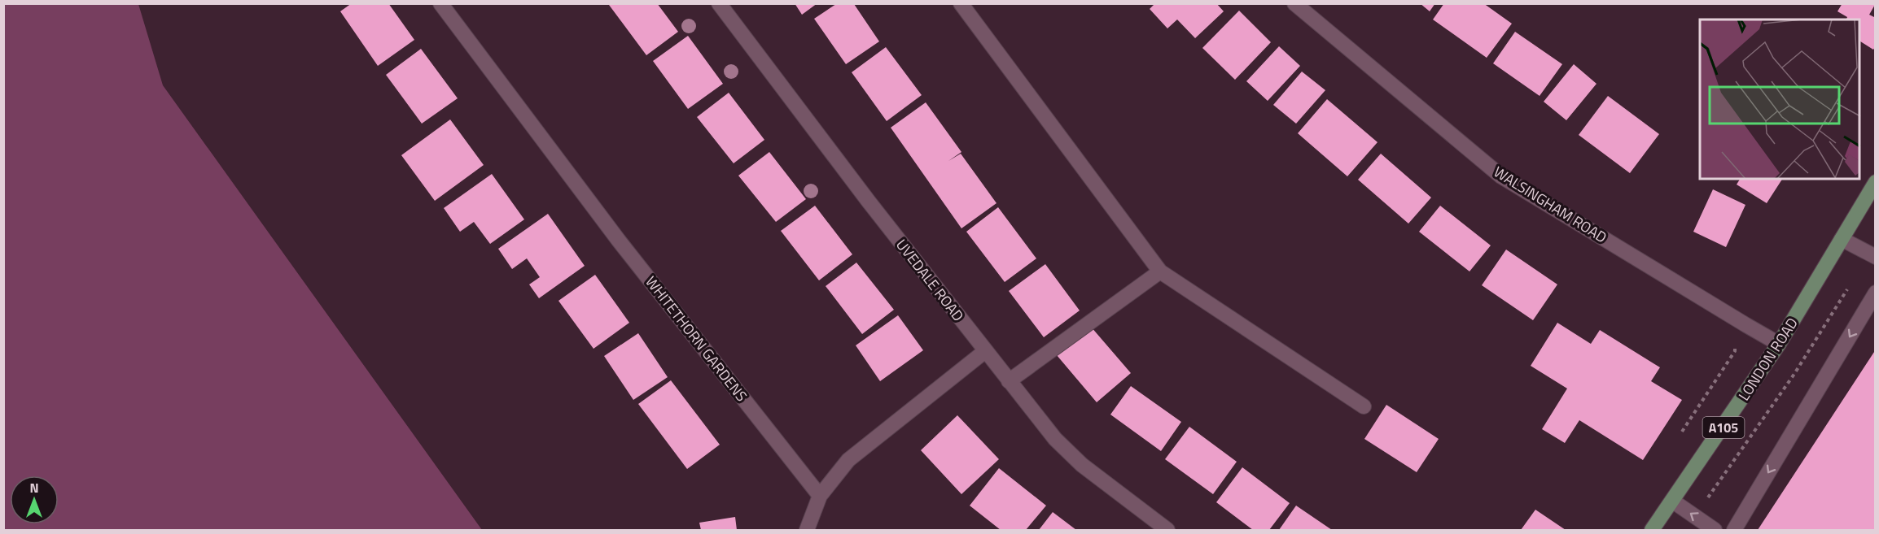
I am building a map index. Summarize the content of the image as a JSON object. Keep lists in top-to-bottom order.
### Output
{
  "streets": {
    "main road": ["LONDON ROAD", "A105"],
    "street": ["WALSINGHAM ROAD", "UVEDALE ROAD", "WHITETHORN GARDENS"]
  },
  "crossings": [
    ["WALSINGHAM ROAD", "LONDON ROAD"]
  ],
  "north": "top"
}
